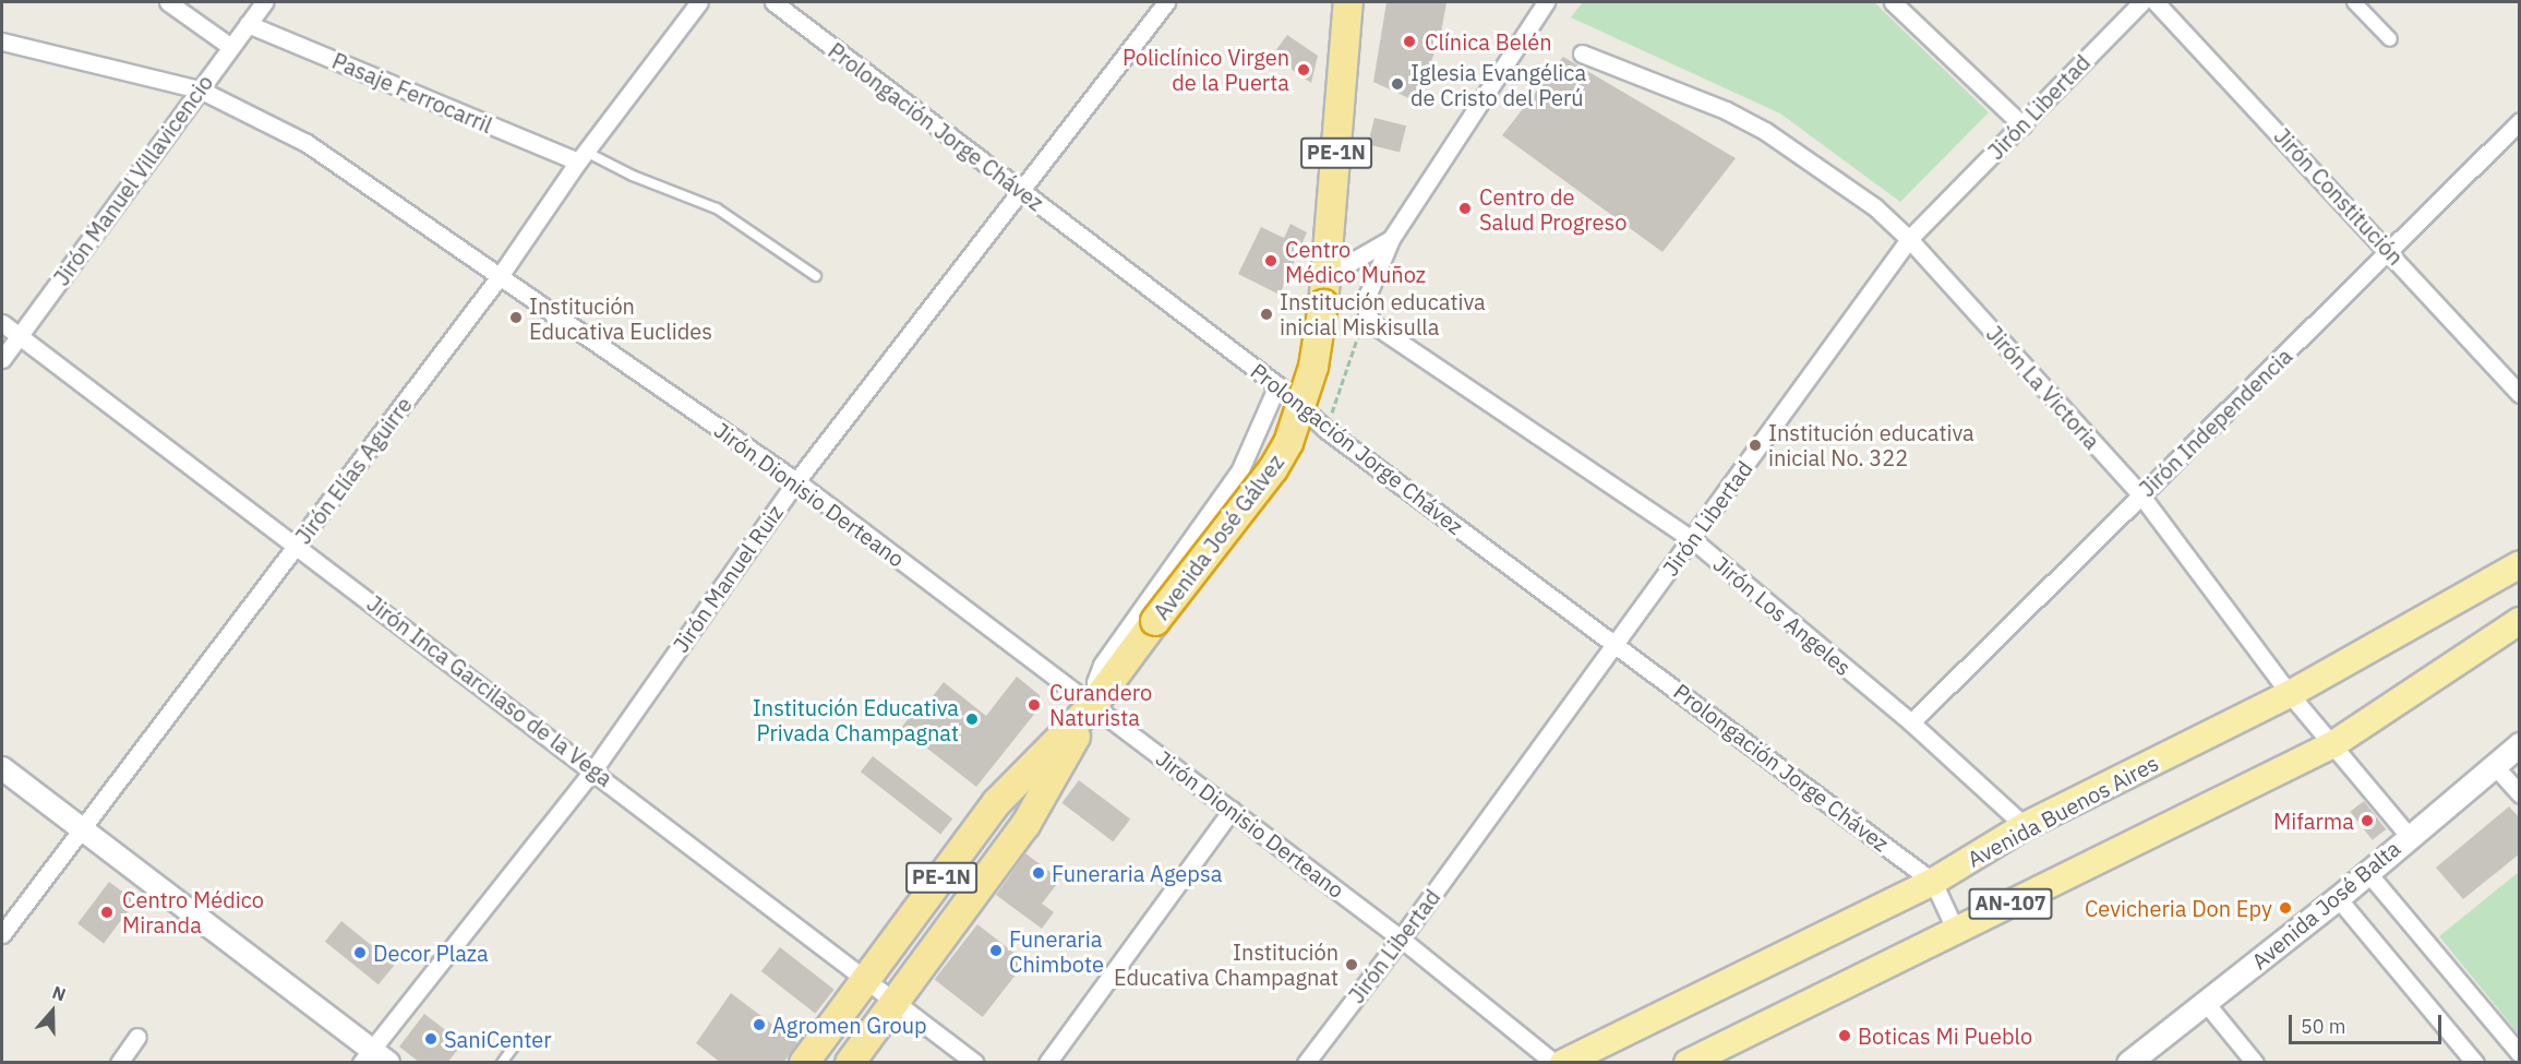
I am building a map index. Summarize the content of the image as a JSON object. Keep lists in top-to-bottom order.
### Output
{
  "streets": {
    "highway": ["PE-1N", "Avenida José Gálvez"],
    "main road": ["Avenida Buenos Aires", "AN-107", "Avenida José Balta"],
    "street": [
      "Pasaje Ferrocarril",
      "Jirón Libertad",
      "Prolongación Jorge Chávez",
      "Jirón Manuel Villavicencio",
      "Jirón Constitución",
      "Jirón La Victoria",
      "Jirón Independencia",
      "Jirón Elías Aguirre",
      "Jirón Dionisio Derteano",
      "Jirón Manuel Ruiz",
      "Jirón Los Angeles",
      "Jirón Inca Garcilaso de la Vega"
    ]
  },
  "crossings": [
    ["Pasaje Ferrocarril", "Jirón Manuel Villavicencio"],
    ["Pasaje Ferrocarril", "Jirón Elías Aguirre"],
    ["Jirón Libertad", "Prolongación Jorge Chávez"],
    ["Jirón Libertad", "Jirón La Victoria"],
    ["Jirón Libertad", "Jirón Dionisio Derteano"],
    ["Jirón Libertad", "Jirón Los Angeles"],
    ["Prolongación Jorge Chávez", "Jirón Manuel Ruiz"],
    ["Prolongación Jorge Chávez", "Avenida Buenos Aires"],
    ["Prolongación Jorge Chávez", "AN-107"],
    ["Jirón Manuel Villavicencio", "Jirón Dionisio Derteano"],
    ["Jirón Manuel Villavicencio", "Jirón Inca Garcilaso de la Vega"],
    ["Jirón Constitución", "Jirón Independencia"],
    ["Jirón La Victoria", "Jirón Independencia"],
    ["Jirón La Victoria", "Avenida Buenos Aires"],
    ["Jirón La Victoria", "AN-107"],
    ["Jirón La Victoria", "Avenida José Balta"],
    ["Jirón Independencia", "Jirón Los Angeles"],
    ["Jirón Elías Aguirre", "Jirón Dionisio Derteano"],
    ["Jirón Elías Aguirre", "Jirón Inca Garcilaso de la Vega"],
    ["Jirón Dionisio Derteano", "Avenida José Gálvez"],
    ["Jirón Dionisio Derteano", "Jirón Manuel Ruiz"],
    ["Avenida José Gálvez", "Jirón Inca Garcilaso de la Vega"],
    ["Jirón Manuel Ruiz", "Jirón Inca Garcilaso de la Vega"],
    ["Jirón Los Angeles", "Avenida Buenos Aires"]
  ],
  "places": [
    "Clínica Belén",
    "Policlínico Virgen de la Puerta",
    "Iglesia Evangélica de Cristo del Perú",
    "Centro de Salud Progreso",
    "Centro Médico Muñoz",
    "Institución educativa inicial Miskisulla",
    "Institución Educativa Euclides",
    "Institución educativa inicial No. 322",
    "Curandero Naturista",
    "Institución Educativa Privada Champagnat",
    "Mifarma",
    "Funeraria Agepsa",
    "Cevicheria Don Epy",
    "Centro Médico Miranda",
    "Funeraria Chimbote",
    "Decor Plaza",
    "Institución Educativa Champagnat",
    "Agromen Group",
    "Boticas Mi Pueblo",
    "SaniCenter"
  ],
  "scale_bar": "50 m",
  "north": "top"
}
